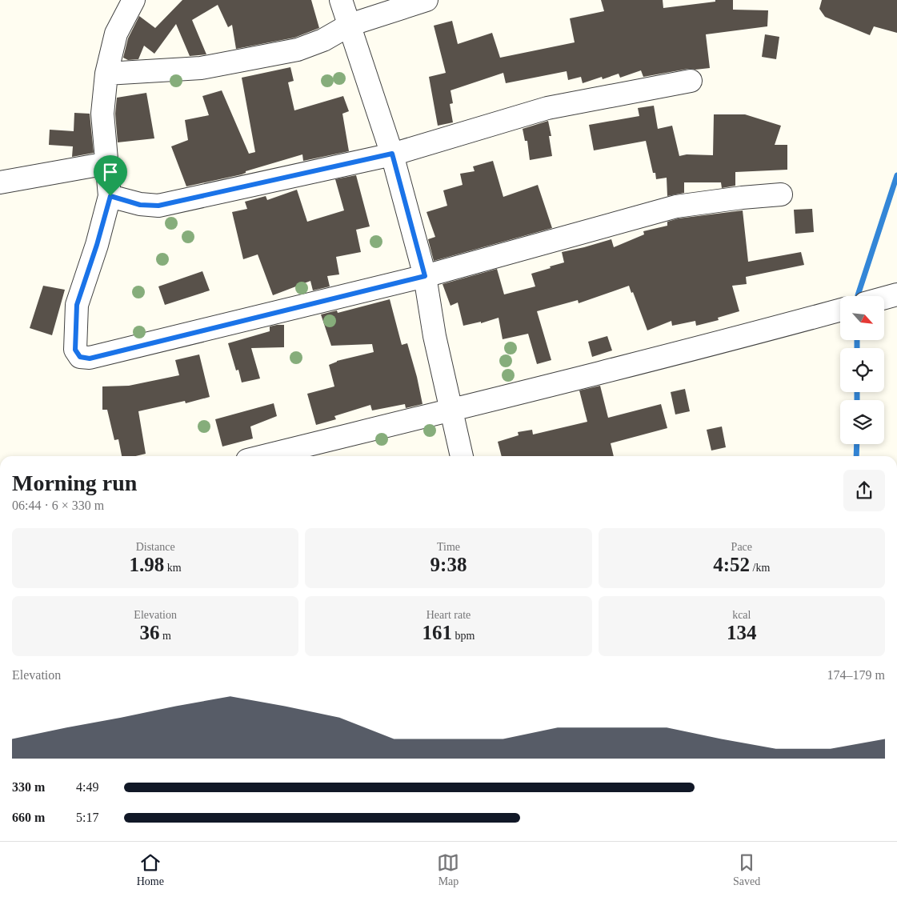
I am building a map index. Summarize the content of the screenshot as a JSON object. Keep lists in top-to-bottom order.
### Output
{
  "north": "bottom right",
  "page": {
    "heading": ["Morning run", "06:44 · 6 × 330 m"],
    "stats": [
      ["Distance", "1.98 km"],
      ["Time", "9:38"],
      ["Pace", "4:52 /km"],
      ["Elevation", "36 m"],
      ["Heart rate", "161 bpm"],
      ["kcal", "134"]
    ],
    "chart": ["Elevation", "174–179 m"],
    "list": [
      {
        "name": "330 m",
        "note": "4:49"
      },
      {
        "name": "660 m",
        "note": "5:17"
      }
    ],
    "tabs": ["Home", "Map", "Saved"]
  }
}
